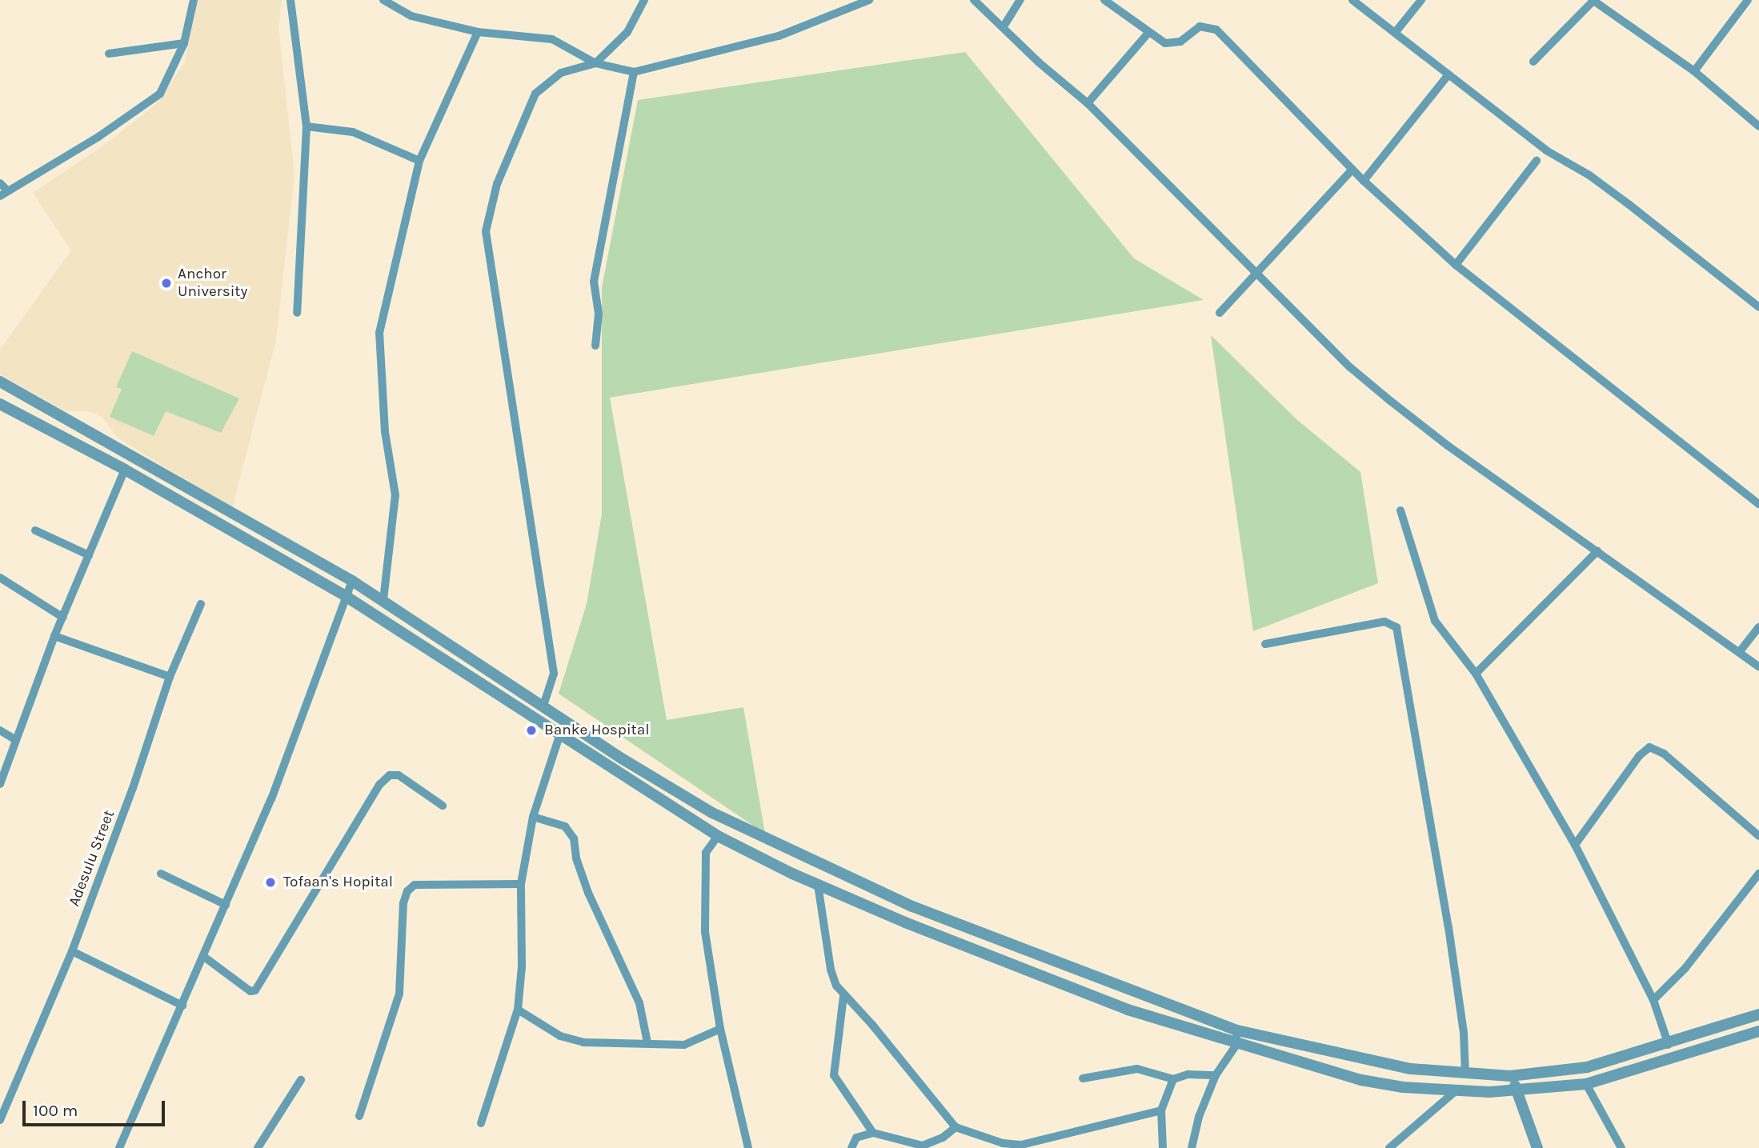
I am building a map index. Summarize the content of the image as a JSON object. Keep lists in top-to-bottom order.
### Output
{
  "streets": {
    "street": ["Adesulu Street"]
  },
  "places": ["Anchor University", "Banke Hospital", "Tofaan's Hopital"],
  "scale_bar": "100 m"
}
